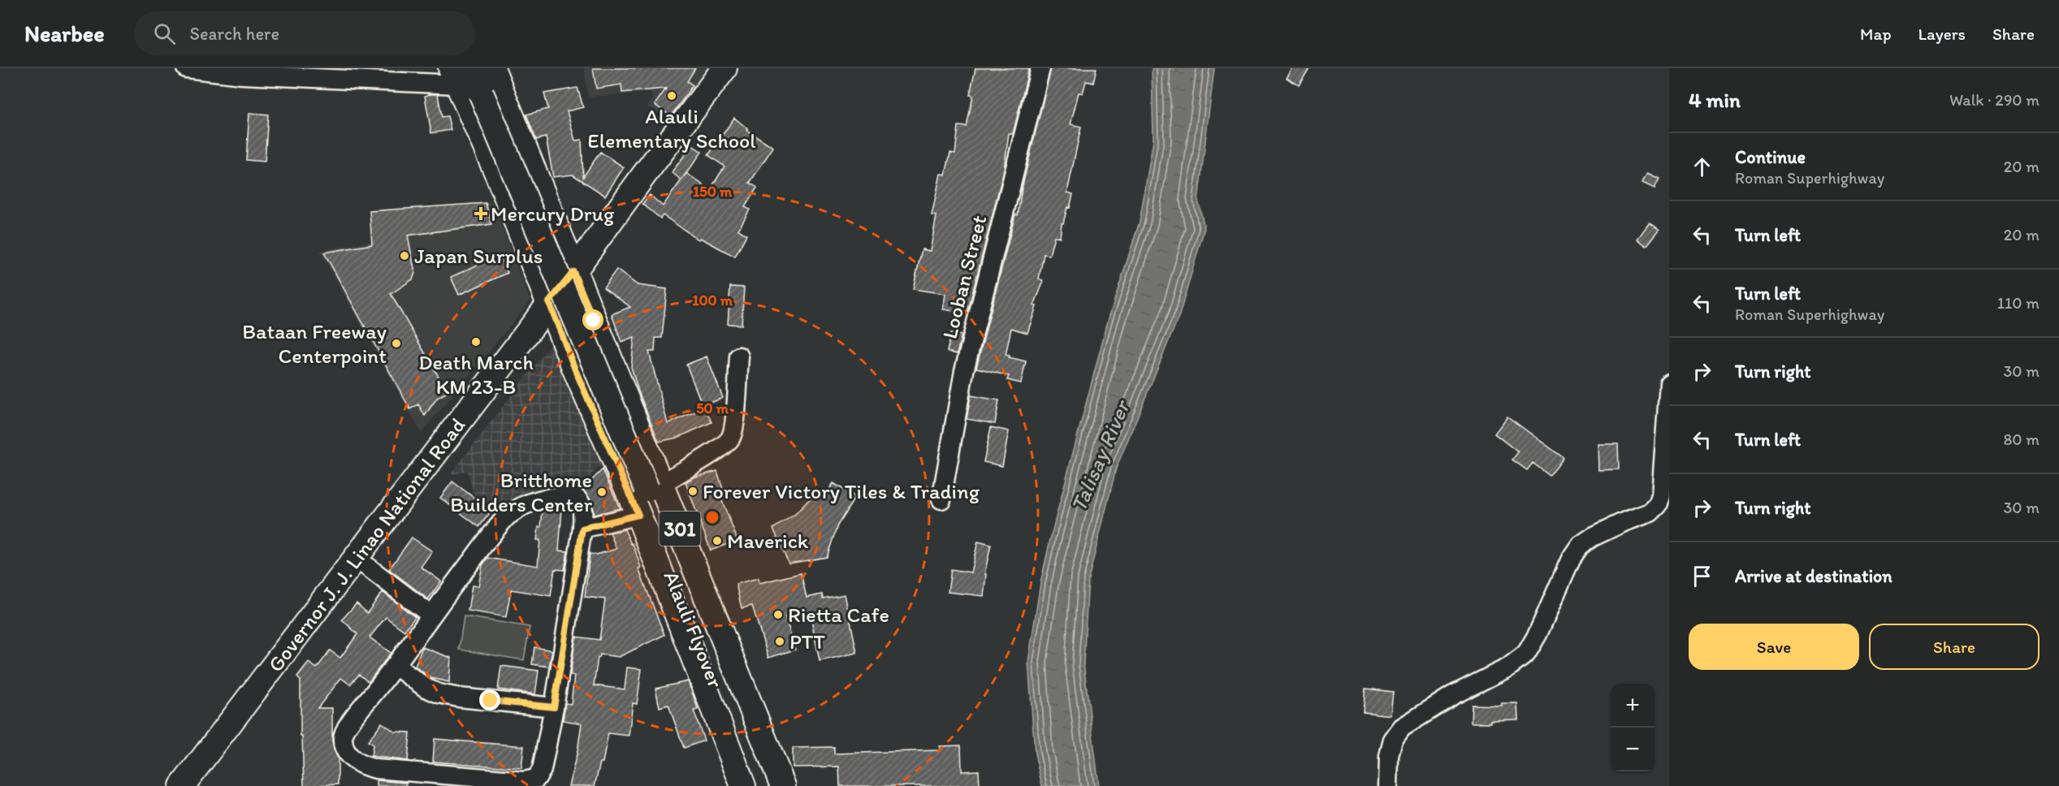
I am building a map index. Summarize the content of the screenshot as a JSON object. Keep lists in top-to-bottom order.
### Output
{
  "streets": {
    "main road": ["301", "Governor J. J. Linao National Road", "Alauli Flyover"],
    "street": ["Looban Street"]
  },
  "crossings": [
    ["301", "Governor J. J. Linao National Road"],
    ["301", "Alauli Flyover"]
  ],
  "water": ["Talisay River"],
  "places": {
    "other": [
      "Alauli Elementary School",
      "Japan Surplus",
      "Death March KM 23-B",
      "Bataan Freeway Centerpoint",
      "Forever Victory Tiles & Trading",
      "Britthome Builders Center",
      "Maverick",
      "Rietta Cafe",
      "PTT"
    ],
    "health": ["Mercury Drug"]
  },
  "page": {
    "header": "Nearbee",
    "search": "Search here",
    "nav": ["Map", "Layers", "Share"],
    "heading": ["4 min", "Walk · 290 m"],
    "list": [
      ["Continue", "Roman Superhighway", "20 m"],
      ["Turn left", "20 m"],
      ["Turn left", "Roman Superhighway", "110 m"],
      ["Turn right", "30 m"],
      ["Turn left", "80 m"],
      ["Turn right", "30 m"],
      "Arrive at destination"
    ],
    "buttons": ["Save", "Share"],
    "map_buttons": ["+", "−"]
  },
  "rings": ["150 m", "100 m", "50 m"]
}
